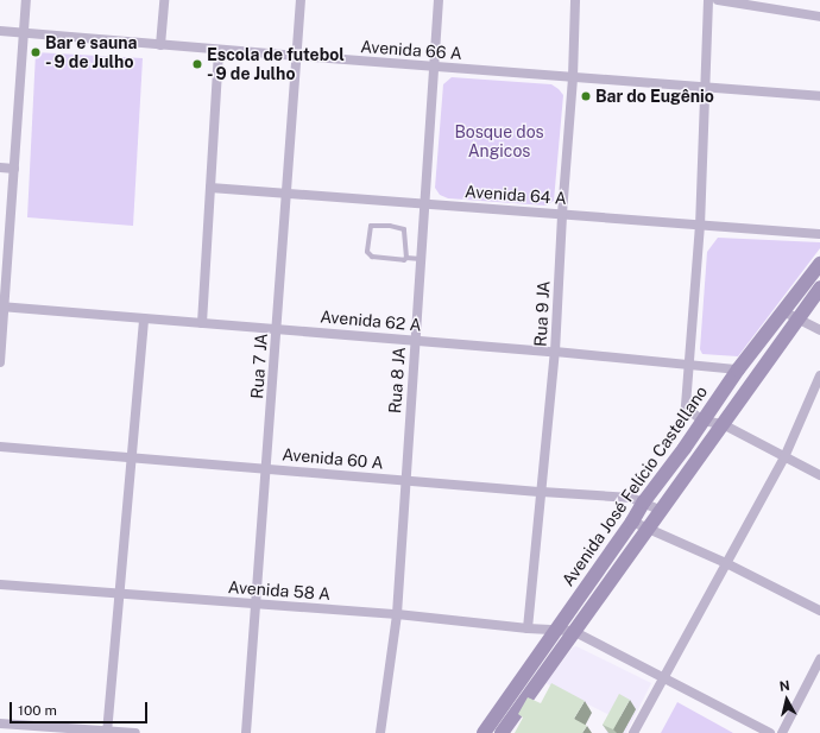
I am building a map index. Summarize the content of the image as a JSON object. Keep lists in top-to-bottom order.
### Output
{
  "streets": {
    "main road": ["Avenida José Felício Castellano"],
    "street": [
      "Avenida 66 A",
      "Avenida 64 A",
      "Rua 9 JA",
      "Avenida 62 A",
      "Rua 7 JA",
      "Rua 8 JA",
      "Avenida 60 A",
      "Avenida 58 A"
    ]
  },
  "crossings": [
    ["Avenida 66 A", "Rua 9 JA"],
    ["Avenida 66 A", "Rua 7 JA"],
    ["Avenida 66 A", "Rua 8 JA"],
    ["Avenida 64 A", "Rua 9 JA"],
    ["Avenida 64 A", "Rua 7 JA"],
    ["Avenida 64 A", "Rua 8 JA"],
    ["Rua 9 JA", "Avenida 62 A"],
    ["Rua 9 JA", "Avenida 60 A"],
    ["Rua 9 JA", "Avenida 58 A"],
    ["Avenida 62 A", "Rua 7 JA"],
    ["Avenida 62 A", "Rua 8 JA"],
    ["Avenida 62 A", "Avenida José Felício Castellano"],
    ["Rua 7 JA", "Avenida 60 A"],
    ["Rua 7 JA", "Avenida 58 A"],
    ["Rua 8 JA", "Avenida 60 A"],
    ["Rua 8 JA", "Avenida 58 A"],
    ["Avenida 60 A", "Avenida José Felício Castellano"],
    ["Avenida José Felício Castellano", "Avenida 58 A"]
  ],
  "parks": ["Bosque dos Angicos"],
  "places": ["Bar e sauna - 9 de Julho", "Escola de futebol - 9 de Julho", "Bar do Eugênio"],
  "scale_bar": "100 m",
  "north": "top"
}
